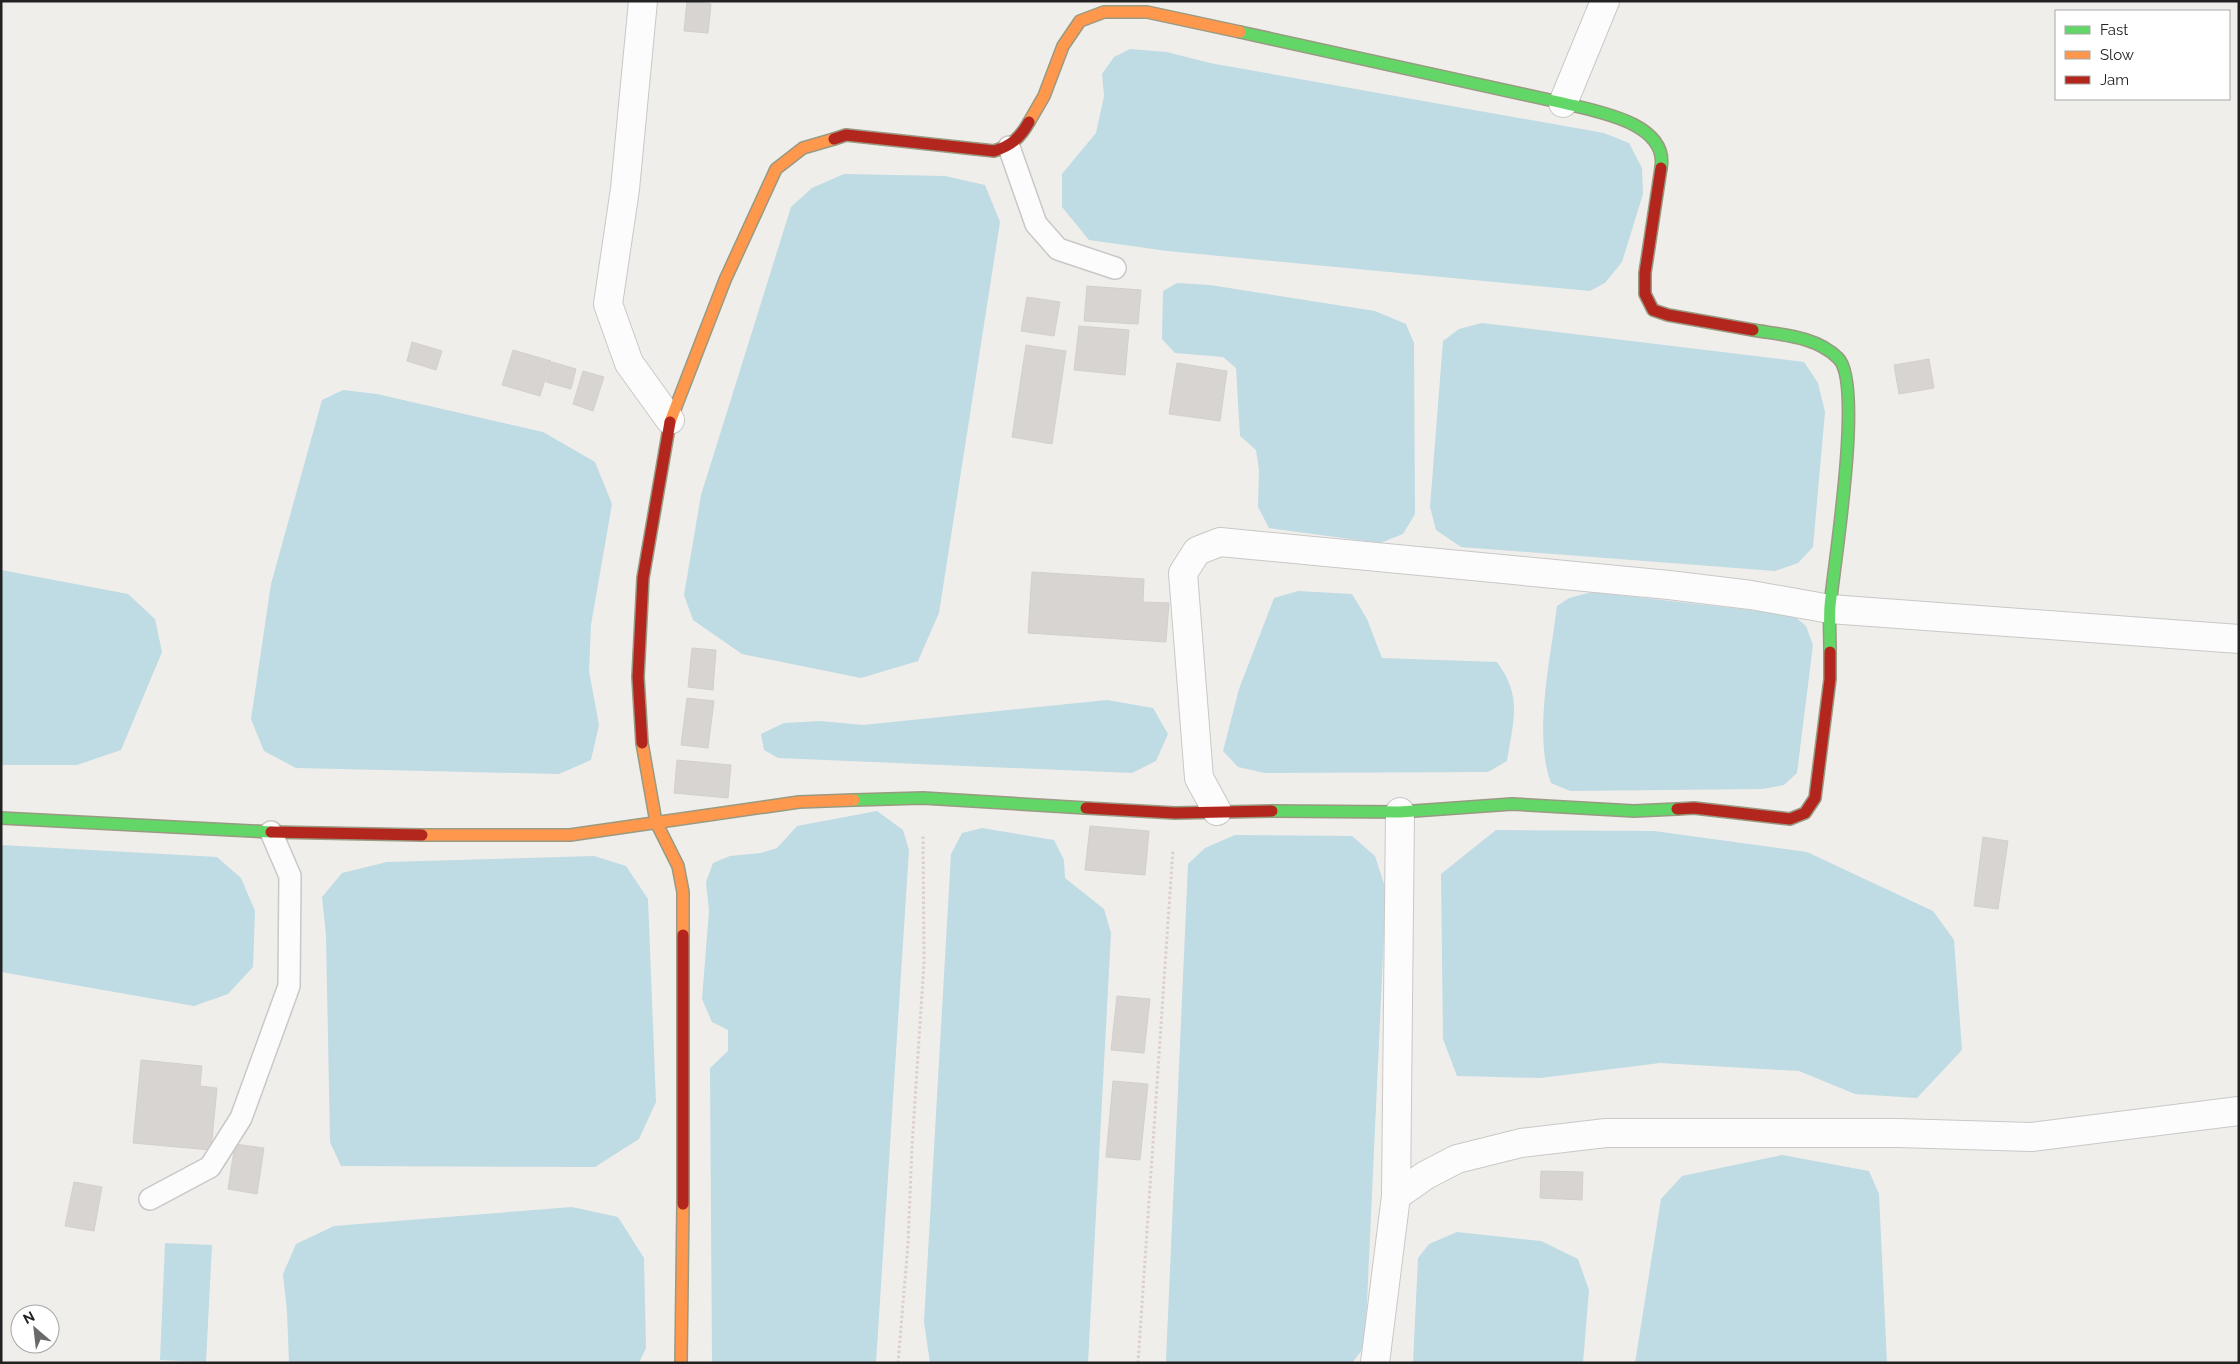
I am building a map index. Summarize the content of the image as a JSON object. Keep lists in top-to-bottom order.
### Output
{
  "legend": ["Fast", "Slow", "Jam"],
  "north": "top left"
}
